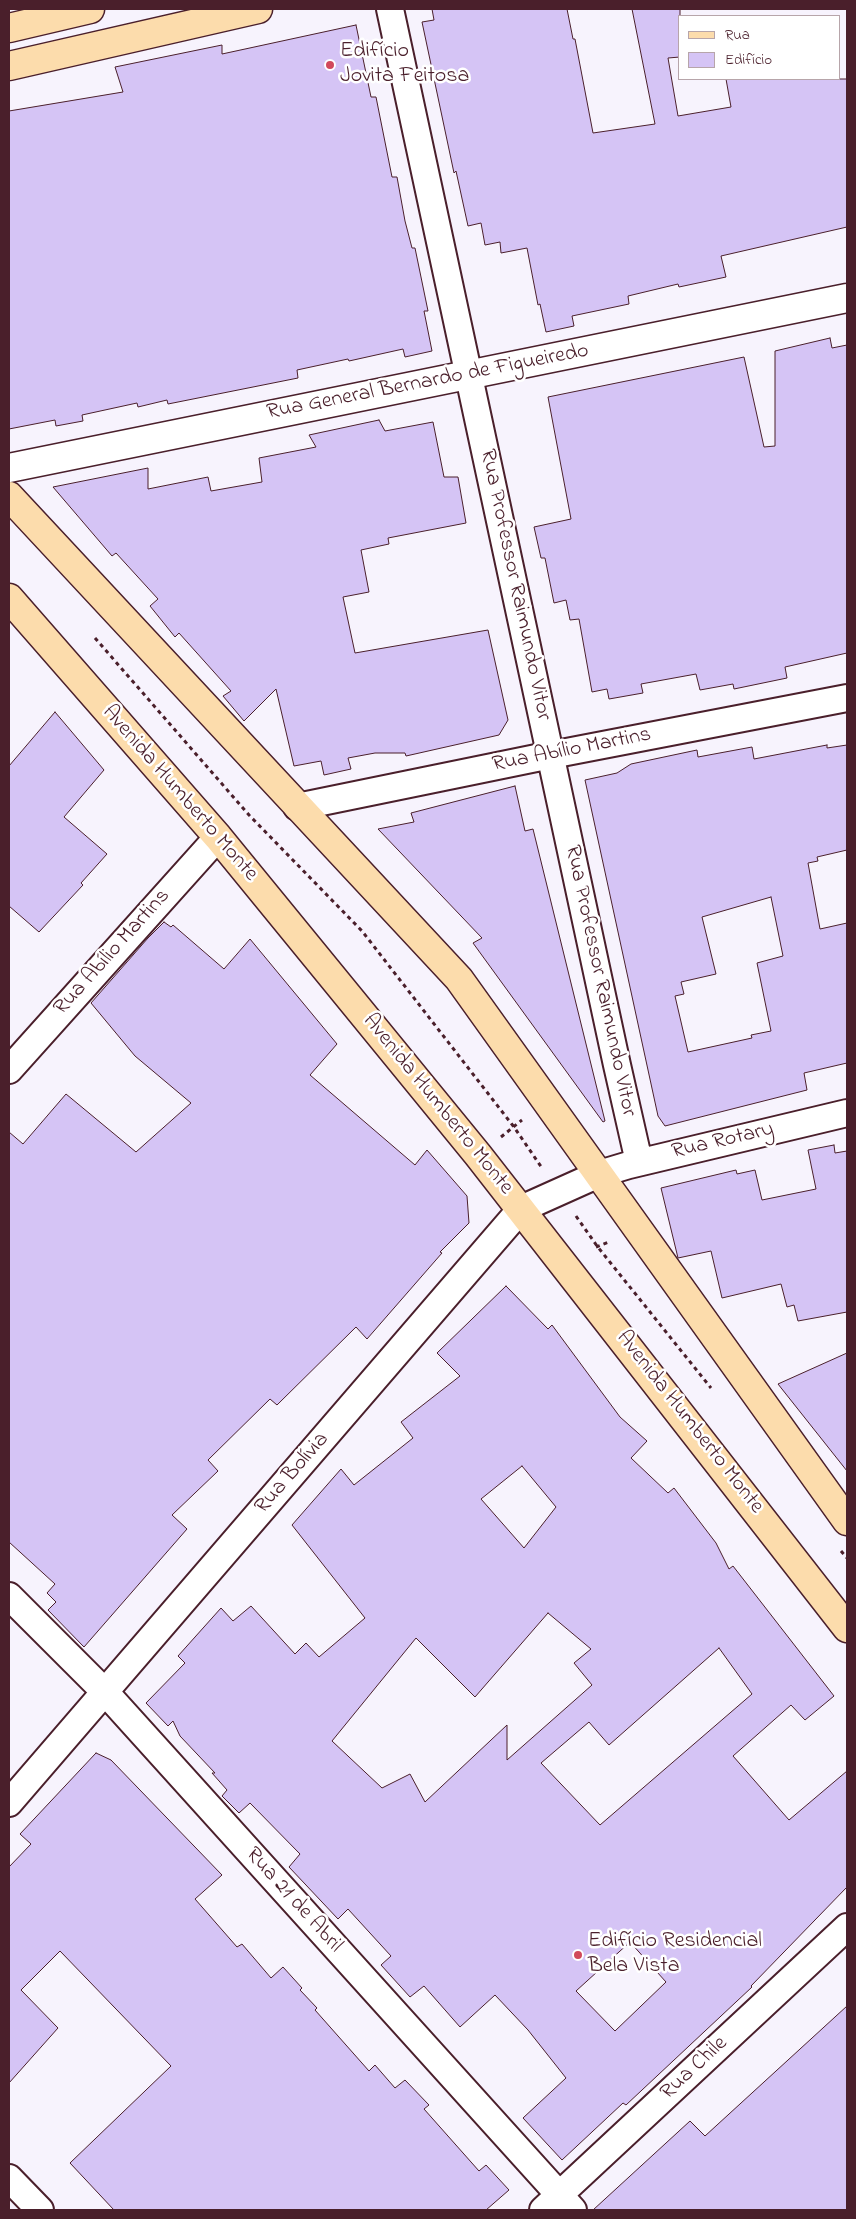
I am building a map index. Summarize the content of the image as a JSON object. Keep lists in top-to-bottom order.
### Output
{
  "streets": {
    "main road": ["Avenida Humberto Monte"],
    "street": [
      "Rua General Bernardo de Figueiredo",
      "Rua Professor Raimundo Vitor",
      "Rua Abílio Martins",
      "Rua Rotary",
      "Rua Bolívia",
      "Rua 21 de Abril",
      "Rua Chile"
    ]
  },
  "crossings": [
    ["Rua General Bernardo de Figueiredo", "Rua Professor Raimundo Vitor"],
    ["Rua Professor Raimundo Vitor", "Rua Abílio Martins"],
    ["Rua Professor Raimundo Vitor", "Rua Rotary"],
    ["Rua Abílio Martins", "Avenida Humberto Monte"],
    ["Avenida Humberto Monte", "Rua Bolívia"],
    ["Rua Rotary", "Rua Bolívia"],
    ["Rua Bolívia", "Rua 21 de Abril"],
    ["Rua 21 de Abril", "Rua Chile"]
  ],
  "places": ["Edifício Jovita Feitosa", "Edifício Residencial Bela Vista"],
  "legend": ["Rua", "Edifício"]
}
